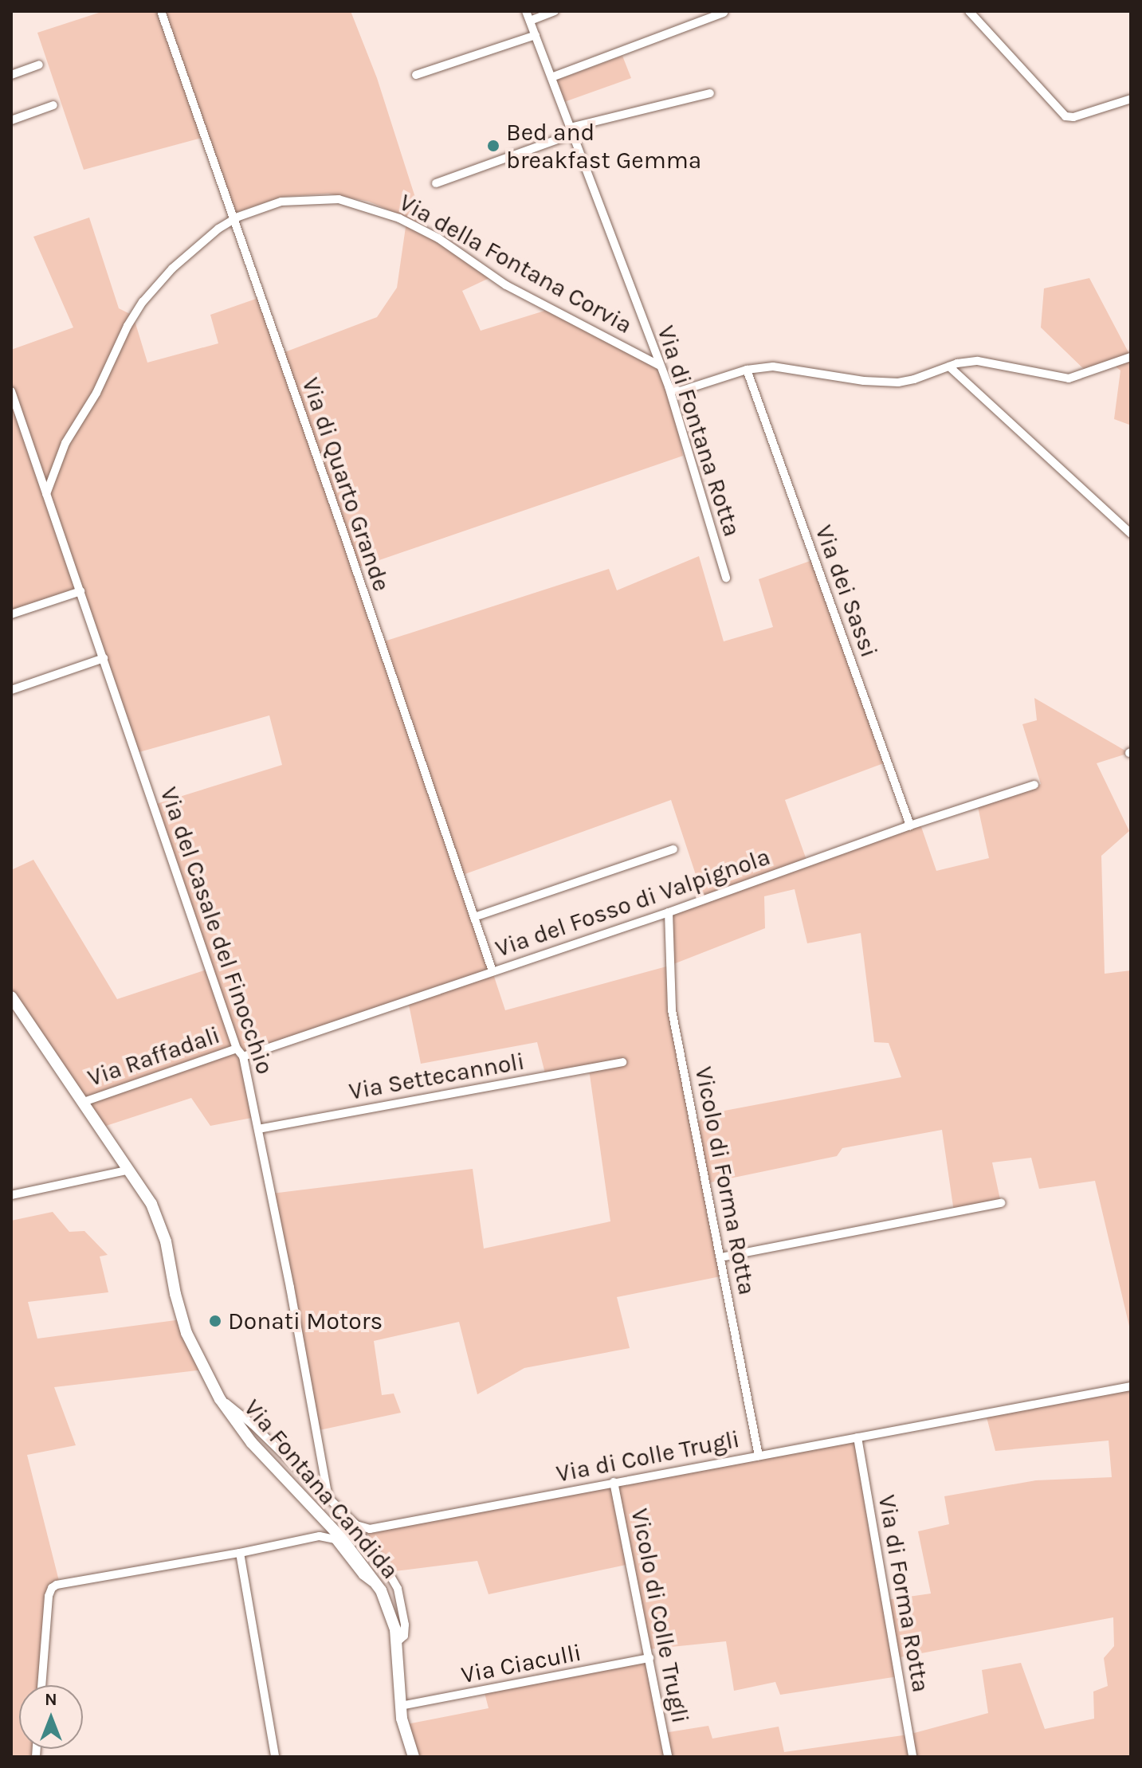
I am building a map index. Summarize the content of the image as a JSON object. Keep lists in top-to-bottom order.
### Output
{
  "streets": {
    "main road": ["Via Fontana Candida"],
    "street": [
      "Via della Fontana Corvia",
      "Via di Fontana Rotta",
      "Via di Quarto Grande",
      "Via dei Sassi",
      "Via del Fosso di Valpignola",
      "Via del Casale del Finocchio",
      "Via Raffadali",
      "Via Settecannoli",
      "Vicolo di Forma Rotta",
      "Via di Colle Trugli",
      "Via di Forma Rotta",
      "Vicolo di Colle Trugli",
      "Via Ciaculli"
    ]
  },
  "crossings": [
    ["Via della Fontana Corvia", "Via di Fontana Rotta"],
    ["Via della Fontana Corvia", "Via di Quarto Grande"],
    ["Via della Fontana Corvia", "Via del Casale del Finocchio"],
    ["Via di Quarto Grande", "Via del Fosso di Valpignola"],
    ["Via dei Sassi", "Via del Fosso di Valpignola"],
    ["Via del Fosso di Valpignola", "Via del Casale del Finocchio"],
    ["Via del Fosso di Valpignola", "Vicolo di Forma Rotta"],
    ["Via del Casale del Finocchio", "Via Raffadali"],
    ["Via del Casale del Finocchio", "Via Settecannoli"],
    ["Via del Casale del Finocchio", "Via di Colle Trugli"],
    ["Via Raffadali", "Via Fontana Candida"],
    ["Vicolo di Forma Rotta", "Via di Colle Trugli"],
    ["Via di Colle Trugli", "Via Fontana Candida"],
    ["Via di Colle Trugli", "Via di Forma Rotta"],
    ["Via di Colle Trugli", "Vicolo di Colle Trugli"],
    ["Via Fontana Candida", "Via Ciaculli"],
    ["Vicolo di Colle Trugli", "Via Ciaculli"]
  ],
  "places": ["Bed and breakfast Gemma", "Donati Motors"],
  "north": "top"
}
